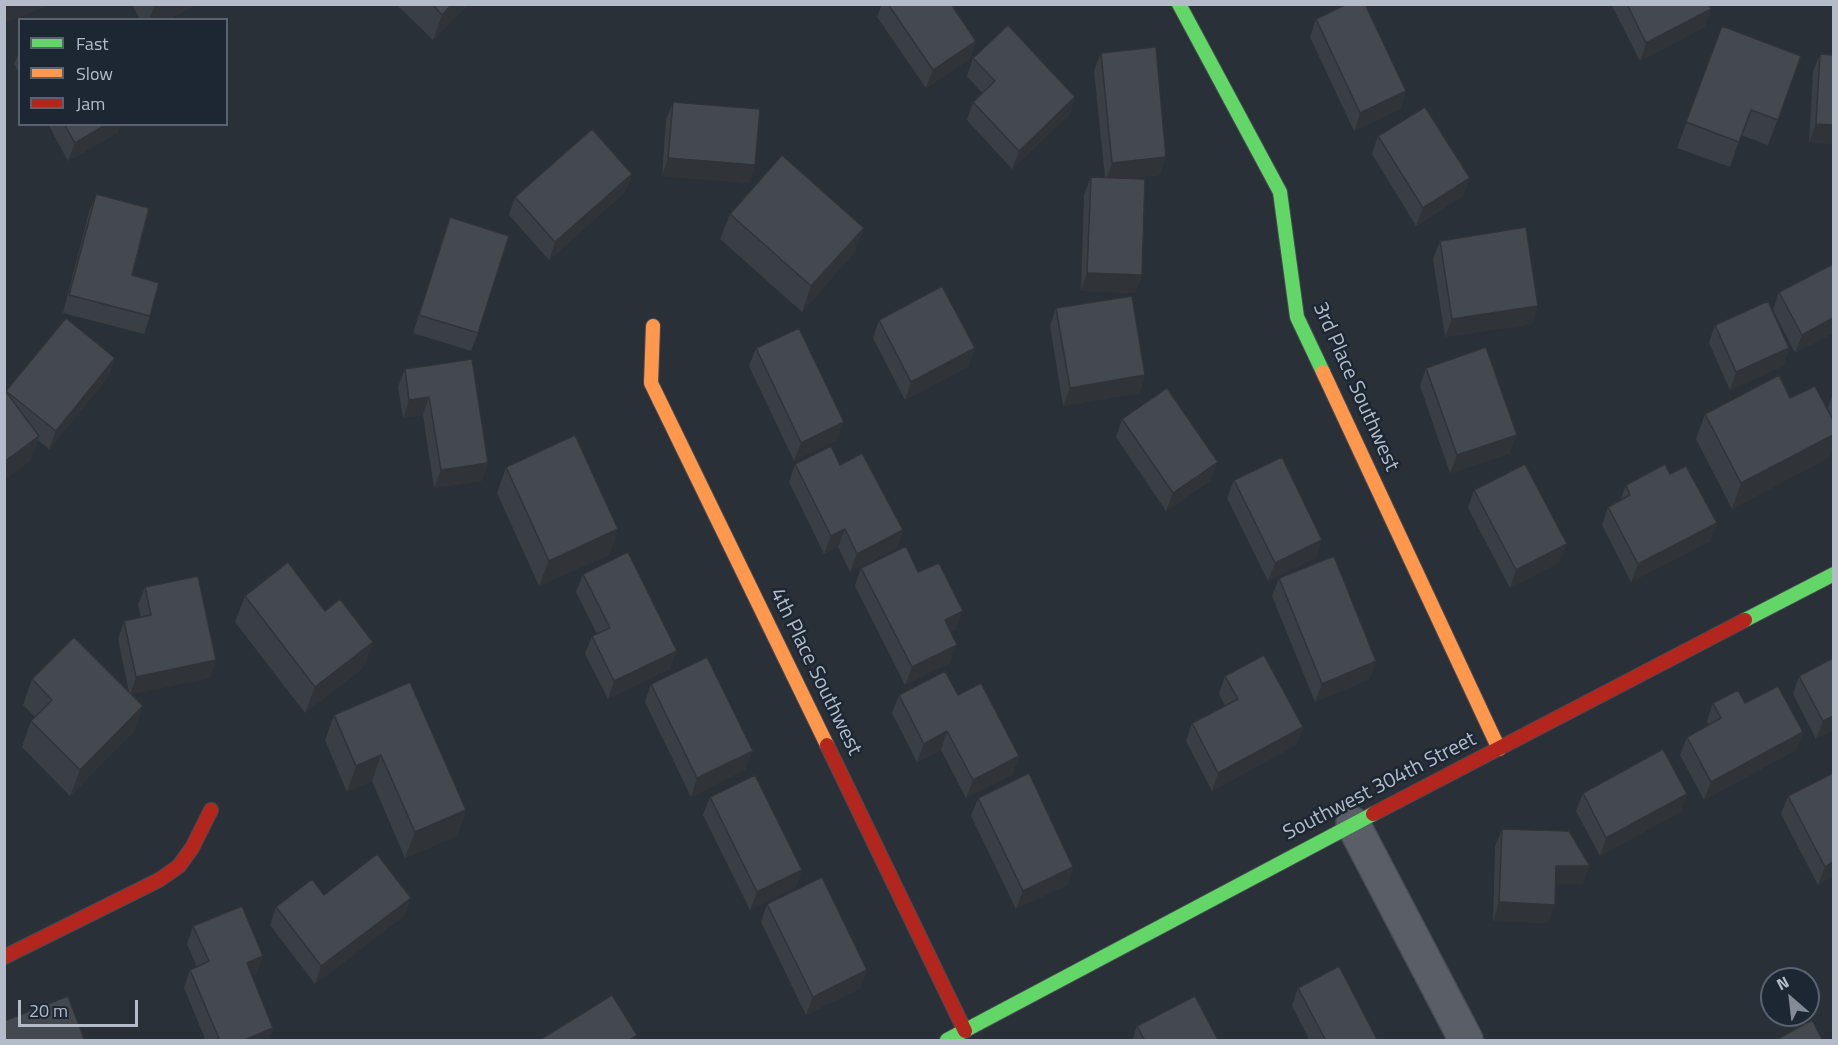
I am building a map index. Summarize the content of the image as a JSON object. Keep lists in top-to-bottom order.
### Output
{
  "streets": {
    "street": ["3rd Place Southwest", "4th Place Southwest", "Southwest 304th Street"]
  },
  "crossings": [
    ["3rd Place Southwest", "Southwest 304th Street"],
    ["4th Place Southwest", "Southwest 304th Street"]
  ],
  "legend": ["Fast", "Slow", "Jam"],
  "scale_bar": "20 m",
  "north": "top left"
}
